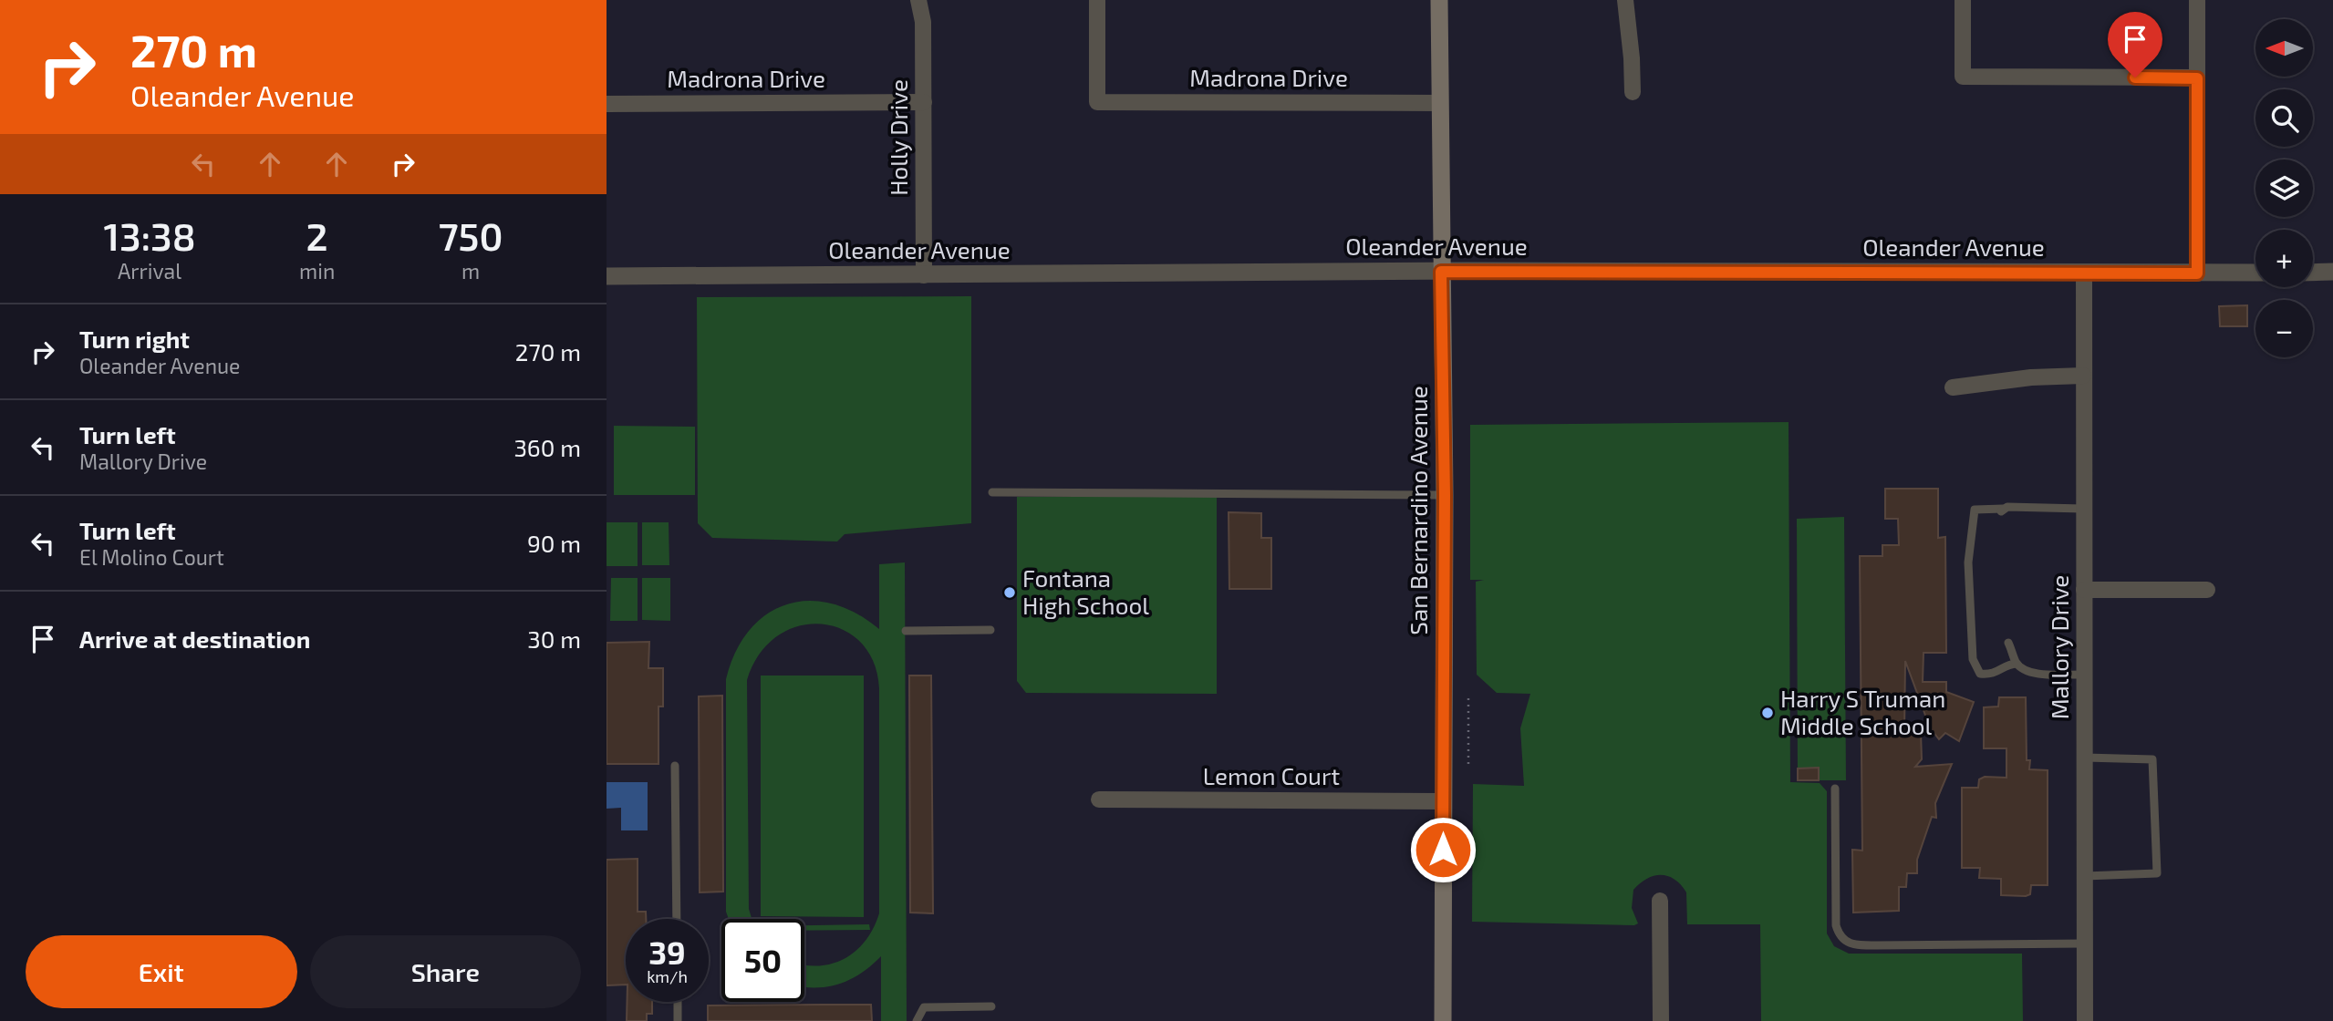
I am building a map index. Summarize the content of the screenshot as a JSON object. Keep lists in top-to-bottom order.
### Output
{
  "streets": {
    "main road": ["San Bernardino Avenue"],
    "street": [
      "Madrona Drive",
      "Holly Drive",
      "Oleander Avenue",
      "Mallory Drive",
      "Lemon Court"
    ]
  },
  "crossings": [
    ["Madrona Drive", "Holly Drive"],
    ["Madrona Drive", "San Bernardino Avenue"],
    ["Holly Drive", "Oleander Avenue"],
    ["Oleander Avenue", "San Bernardino Avenue"],
    ["Oleander Avenue", "Mallory Drive"],
    ["San Bernardino Avenue", "Lemon Court"]
  ],
  "places": ["Fontana High School", "Harry S Truman Middle School"],
  "north": "left",
  "page": {
    "turn": ["270 m", "Oleander Avenue"],
    "map_buttons": ["+", "−"],
    "eta": [
      "13:38",
      "Arrival",
      "2",
      "min",
      "750",
      "m"
    ],
    "list": [
      {
        "name": "Turn right",
        "note": "Oleander Avenue",
        "value": "270 m"
      },
      {
        "name": "Turn left",
        "note": "Mallory Drive",
        "value": "360 m"
      },
      {
        "name": "Turn left",
        "note": "El Molino Court",
        "value": "90 m"
      },
      {
        "name": "Arrive at destination",
        "value": "30 m"
      }
    ],
    "speed": "39 km/h",
    "limit": "50",
    "buttons": ["Exit", "Share"]
  }
}
